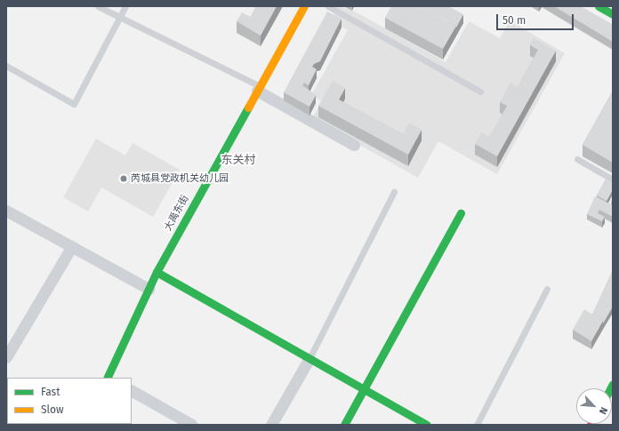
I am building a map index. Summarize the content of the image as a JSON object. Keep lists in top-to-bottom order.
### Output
{
  "streets": {
    "street": ["大禹东街"]
  },
  "districts": ["东关村"],
  "places": ["芮城县党政机关幼儿园"],
  "legend": ["Fast", "Slow"],
  "scale_bar": "50 m",
  "north": "bottom right"
}
